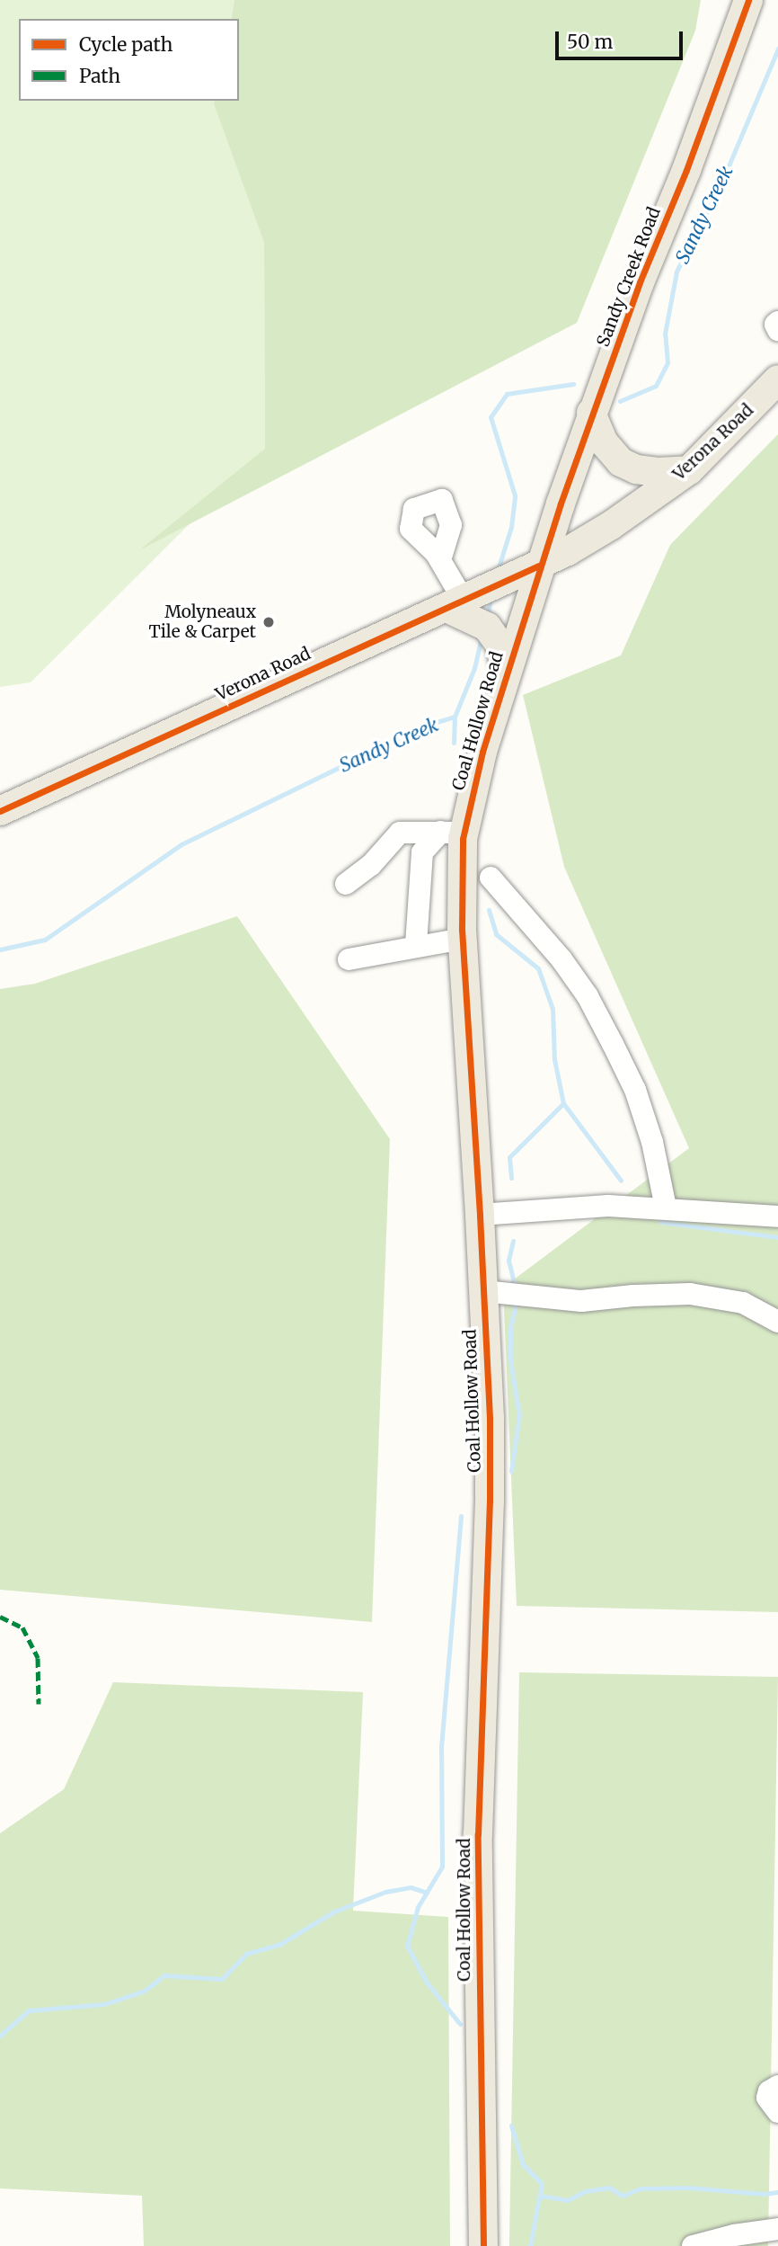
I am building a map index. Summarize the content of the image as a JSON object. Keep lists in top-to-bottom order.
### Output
{
  "streets": {
    "main road": ["Sandy Creek Road", "Verona Road", "Coal Hollow Road"]
  },
  "crossings": [
    ["Sandy Creek Road", "Verona Road"],
    ["Sandy Creek Road", "Coal Hollow Road"],
    ["Verona Road", "Coal Hollow Road"]
  ],
  "water": ["Sandy Creek"],
  "places": ["Molyneaux Tile & Carpet"],
  "legend": ["Cycle path", "Path"],
  "scale_bar": "50 m"
}
